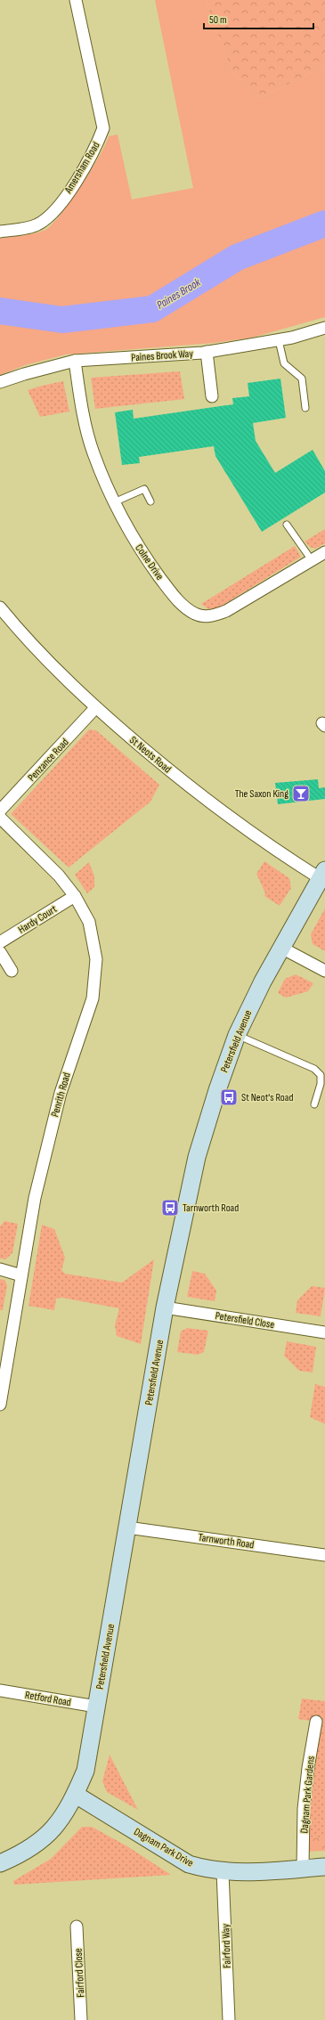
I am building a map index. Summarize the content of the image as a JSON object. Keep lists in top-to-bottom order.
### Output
{
  "streets": {
    "street": [
      "Amersham Road",
      "Paines Brook Way",
      "Colne Drive",
      "St Neots Road",
      "Penzance Road",
      "Hardy Court",
      "Petersfield Avenue",
      "Penrith Road",
      "Petersfield Close",
      "Tarnworth Road",
      "Retford Road",
      "Dagnam Park Gardens",
      "Dagnam Park Drive",
      "Fairford Way",
      "Fairford Close"
    ]
  },
  "crossings": [
    ["Paines Brook Way", "Colne Drive"],
    ["St Neots Road", "Penzance Road"],
    ["St Neots Road", "Petersfield Avenue"],
    ["Hardy Court", "Penrith Road"],
    ["Petersfield Avenue", "Petersfield Close"],
    ["Petersfield Avenue", "Tarnworth Road"],
    ["Petersfield Avenue", "Retford Road"],
    ["Petersfield Avenue", "Dagnam Park Drive"],
    ["Dagnam Park Gardens", "Dagnam Park Drive"],
    ["Dagnam Park Drive", "Fairford Way"]
  ],
  "water": ["Paines Brook"],
  "places": {
    "bar": ["The Saxon King"],
    "bus stop": ["St Neot's Road", "Tarnworth Road"]
  },
  "scale_bar": "50 m"
}
